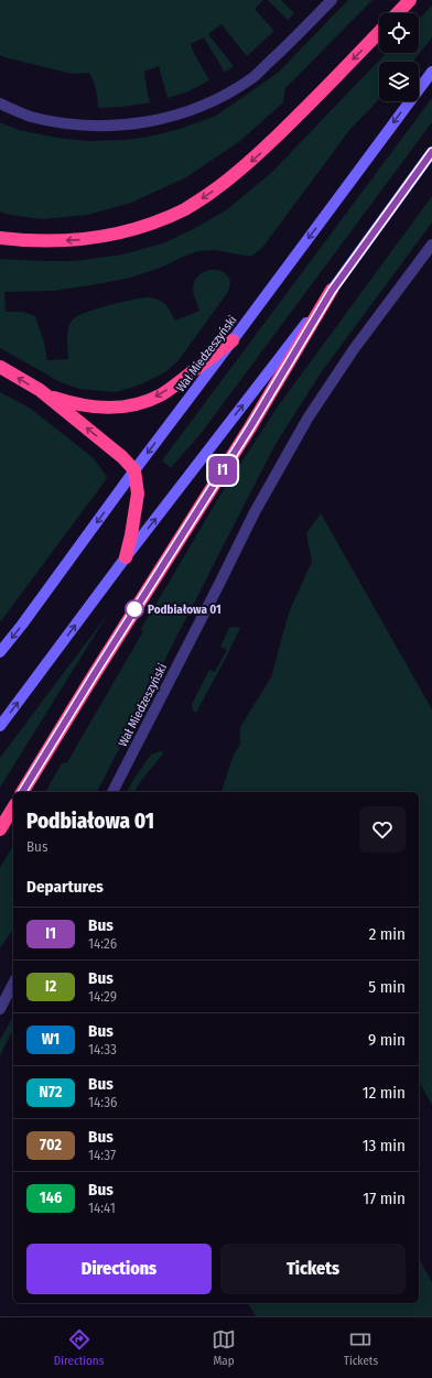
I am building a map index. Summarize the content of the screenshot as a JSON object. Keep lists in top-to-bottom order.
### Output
{
  "streets": {
    "main road": ["Wał Miedzeszyński"]
  },
  "places": ["Podbiałowa 01"],
  "lines": ["bus line I1"],
  "page": {
    "on_map": "I1",
    "heading": [
      ["Podbiałowa 01", "Bus"],
      "Departures"
    ],
    "list": [
      {
        "mark": "I1",
        "name": "Bus",
        "note": "14:26",
        "value": "2 min"
      },
      {
        "mark": "I2",
        "name": "Bus",
        "note": "14:29",
        "value": "5 min"
      },
      {
        "mark": "W1",
        "name": "Bus",
        "note": "14:33",
        "value": "9 min"
      },
      {
        "mark": "N72",
        "name": "Bus",
        "note": "14:36",
        "value": "12 min"
      },
      {
        "mark": "702",
        "name": "Bus",
        "note": "14:37",
        "value": "13 min"
      },
      {
        "mark": "146",
        "name": "Bus",
        "note": "14:41",
        "value": "17 min"
      }
    ],
    "buttons": ["Directions", "Tickets"],
    "tabs": ["Directions", "Map", "Tickets"]
  }
}
